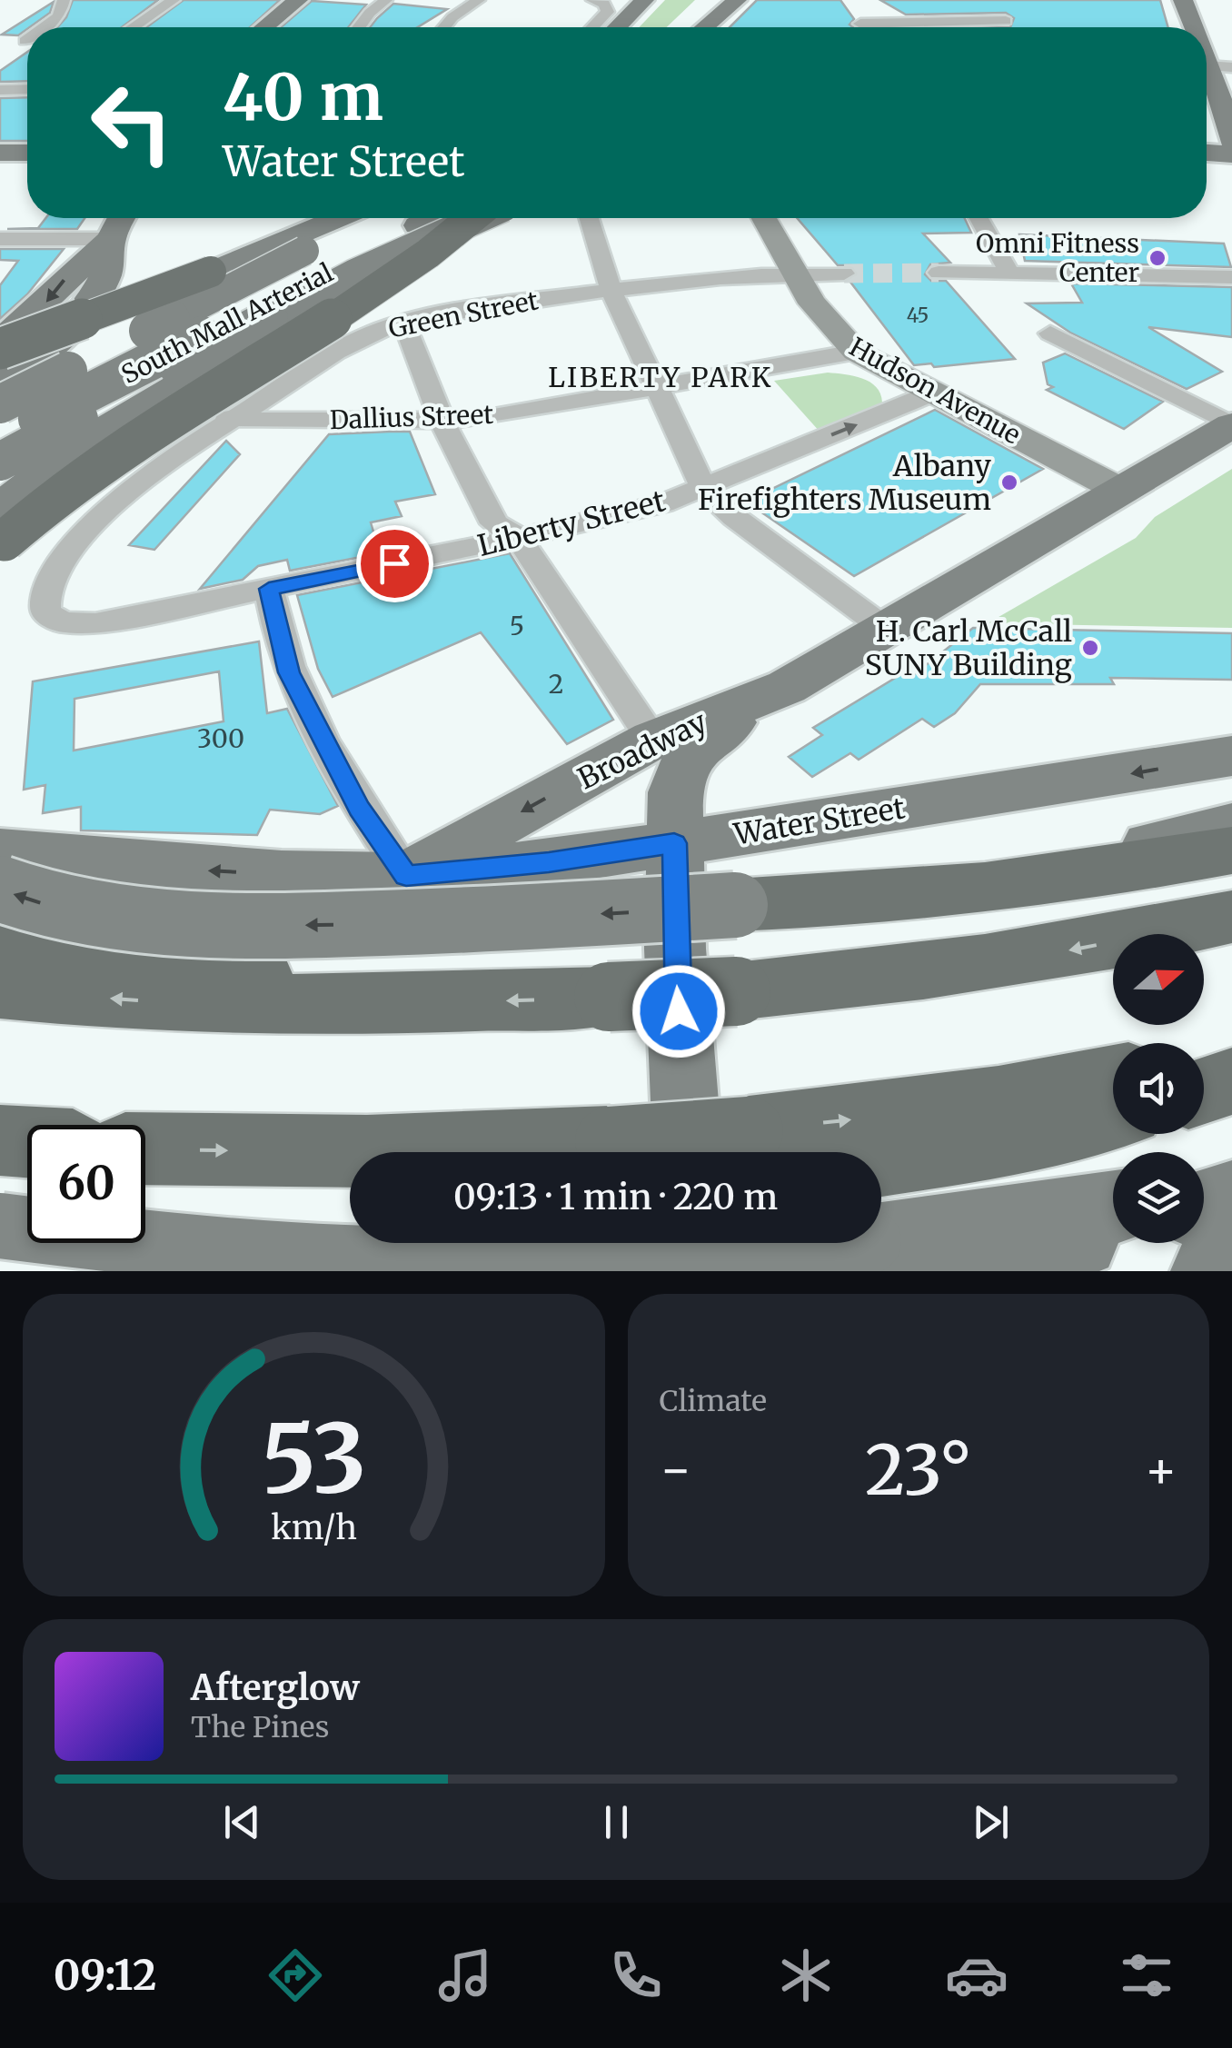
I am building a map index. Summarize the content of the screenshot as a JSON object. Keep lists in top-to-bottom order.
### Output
{
  "streets": {
    "main road": ["South Mall Arterial", "Broadway", "Water Street"],
    "street": [
      "Green Street",
      "Hudson Avenue",
      "Dallius Street",
      "Liberty Street"
    ]
  },
  "crossings": [
    ["Green Street", "Hudson Avenue"],
    ["Green Street", "Dallius Street"],
    ["Green Street", "Liberty Street"],
    ["Hudson Avenue", "Dallius Street"],
    ["Hudson Avenue", "Liberty Street"],
    ["Hudson Avenue", "Broadway"],
    ["Dallius Street", "Liberty Street"],
    ["Broadway", "Water Street"]
  ],
  "districts": ["LIBERTY PARK"],
  "places": ["Omni Fitness Center", "Albany Firefighters Museum", "H. Carl McCall SUNY Building"],
  "house_numbers": [
    "45",
    "5",
    "2",
    "300"
  ],
  "north": "right",
  "page": {
    "turn": ["40 m", "Water Street"],
    "limit": "60",
    "trip": "09:13 · 1 min · 220 m",
    "tile": "Climate",
    "heat": ["−", "23°", "+"],
    "song": ["Afterglow", "The Pines"],
    "tabs": "09:12",
    "gauge": ["53", "km/h"]
  }
}
